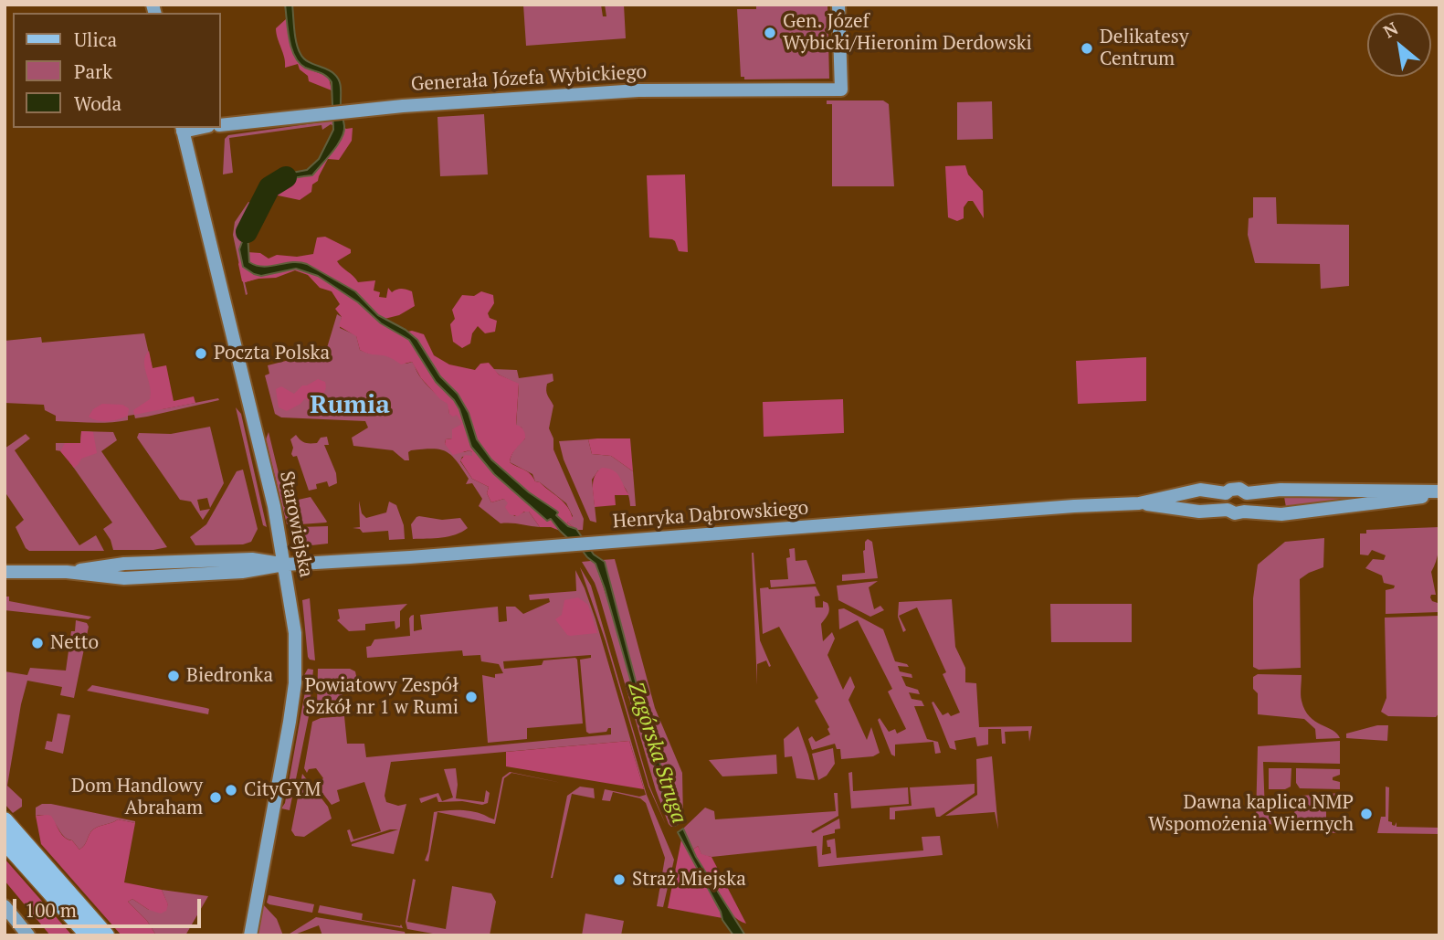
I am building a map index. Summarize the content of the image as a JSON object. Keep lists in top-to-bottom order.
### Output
{
  "streets": {
    "street": ["Generała Józefa Wybickiego", "Henryka Dąbrowskiego", "Starowiejska"]
  },
  "crossings": [
    ["Henryka Dąbrowskiego", "Starowiejska"]
  ],
  "districts": ["Rumia"],
  "water": ["Zagórska Struga"],
  "places": [
    "Gen. Józef Wybicki/Hieronim Derdowski",
    "Delikatesy Centrum",
    "Poczta Polska",
    "Netto",
    "Biedronka",
    "Powiatowy Zespół Szkół nr 1 w Rumi",
    "CityGYM",
    "Dom Handlowy Abraham",
    "Dawna kaplica NMP Wspomożenia Wiernych",
    "Straż Miejska"
  ],
  "legend": ["Ulica", "Park", "Woda"],
  "scale_bar": "100 m",
  "north": "top left"
}
